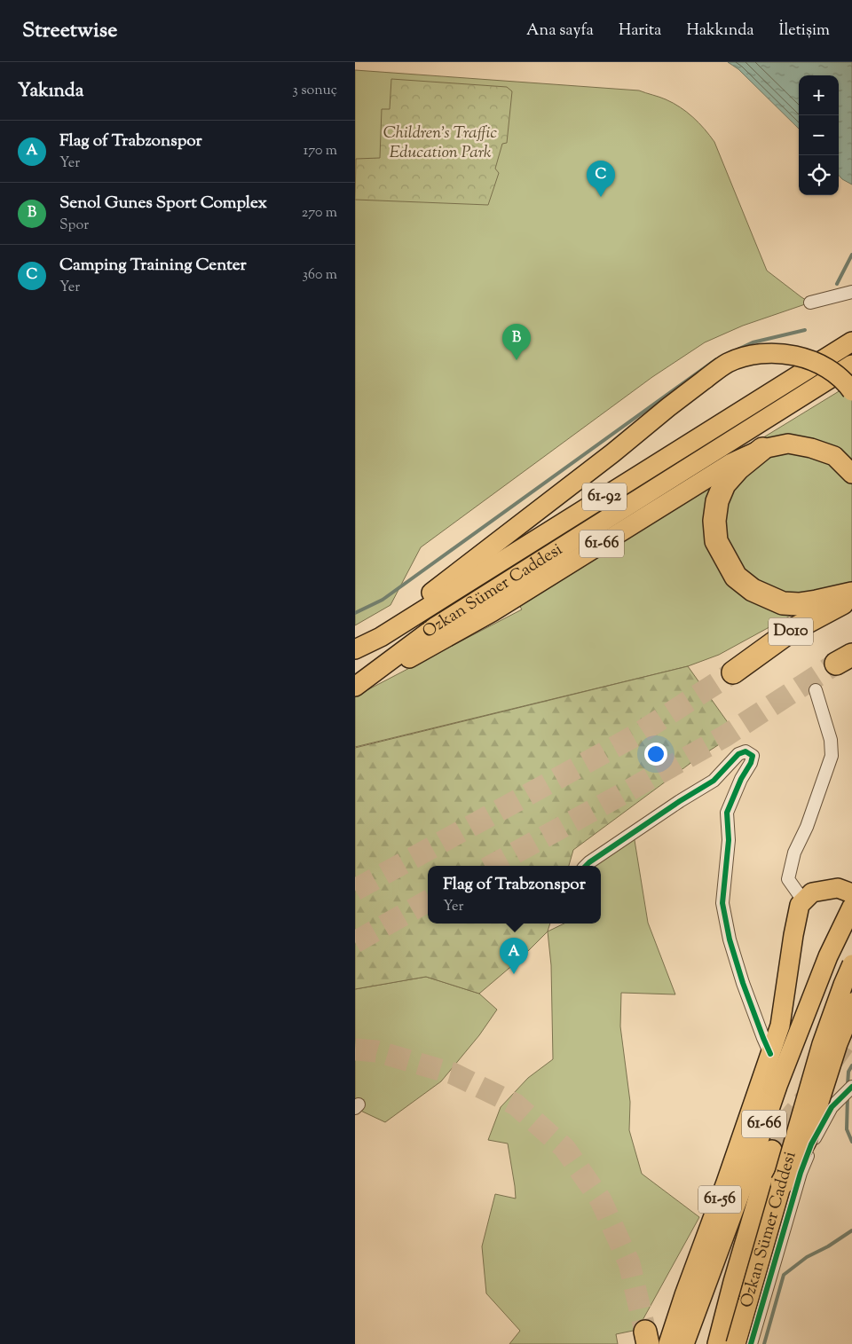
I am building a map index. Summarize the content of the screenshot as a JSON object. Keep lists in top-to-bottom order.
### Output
{
  "streets": {
    "highway": ["D010"],
    "main road": [
      "61-92",
      "61-66",
      "Özkan Sümer Caddesi",
      "61-56"
    ]
  },
  "parks": ["Children's Traffic Education Park"],
  "page": {
    "header": "Streetwise",
    "nav": [
      "Ana sayfa",
      "Harita",
      "Hakkında",
      "İletişim"
    ],
    "heading": ["Yakında", "3 sonuç"],
    "map_buttons": ["+", "−"],
    "list": [
      {
        "mark": "A",
        "name": "Flag of Trabzonspor",
        "note": "Yer",
        "value": "170 m"
      },
      {
        "mark": "B",
        "name": "Senol Gunes Sport Complex",
        "note": "Spor",
        "value": "270 m"
      },
      {
        "mark": "C",
        "name": "Camping Training Center",
        "note": "Yer",
        "value": "360 m"
      }
    ],
    "pins": ["C", "B", "A"],
    "popup": ["Flag of Trabzonspor", "Yer"]
  }
}
